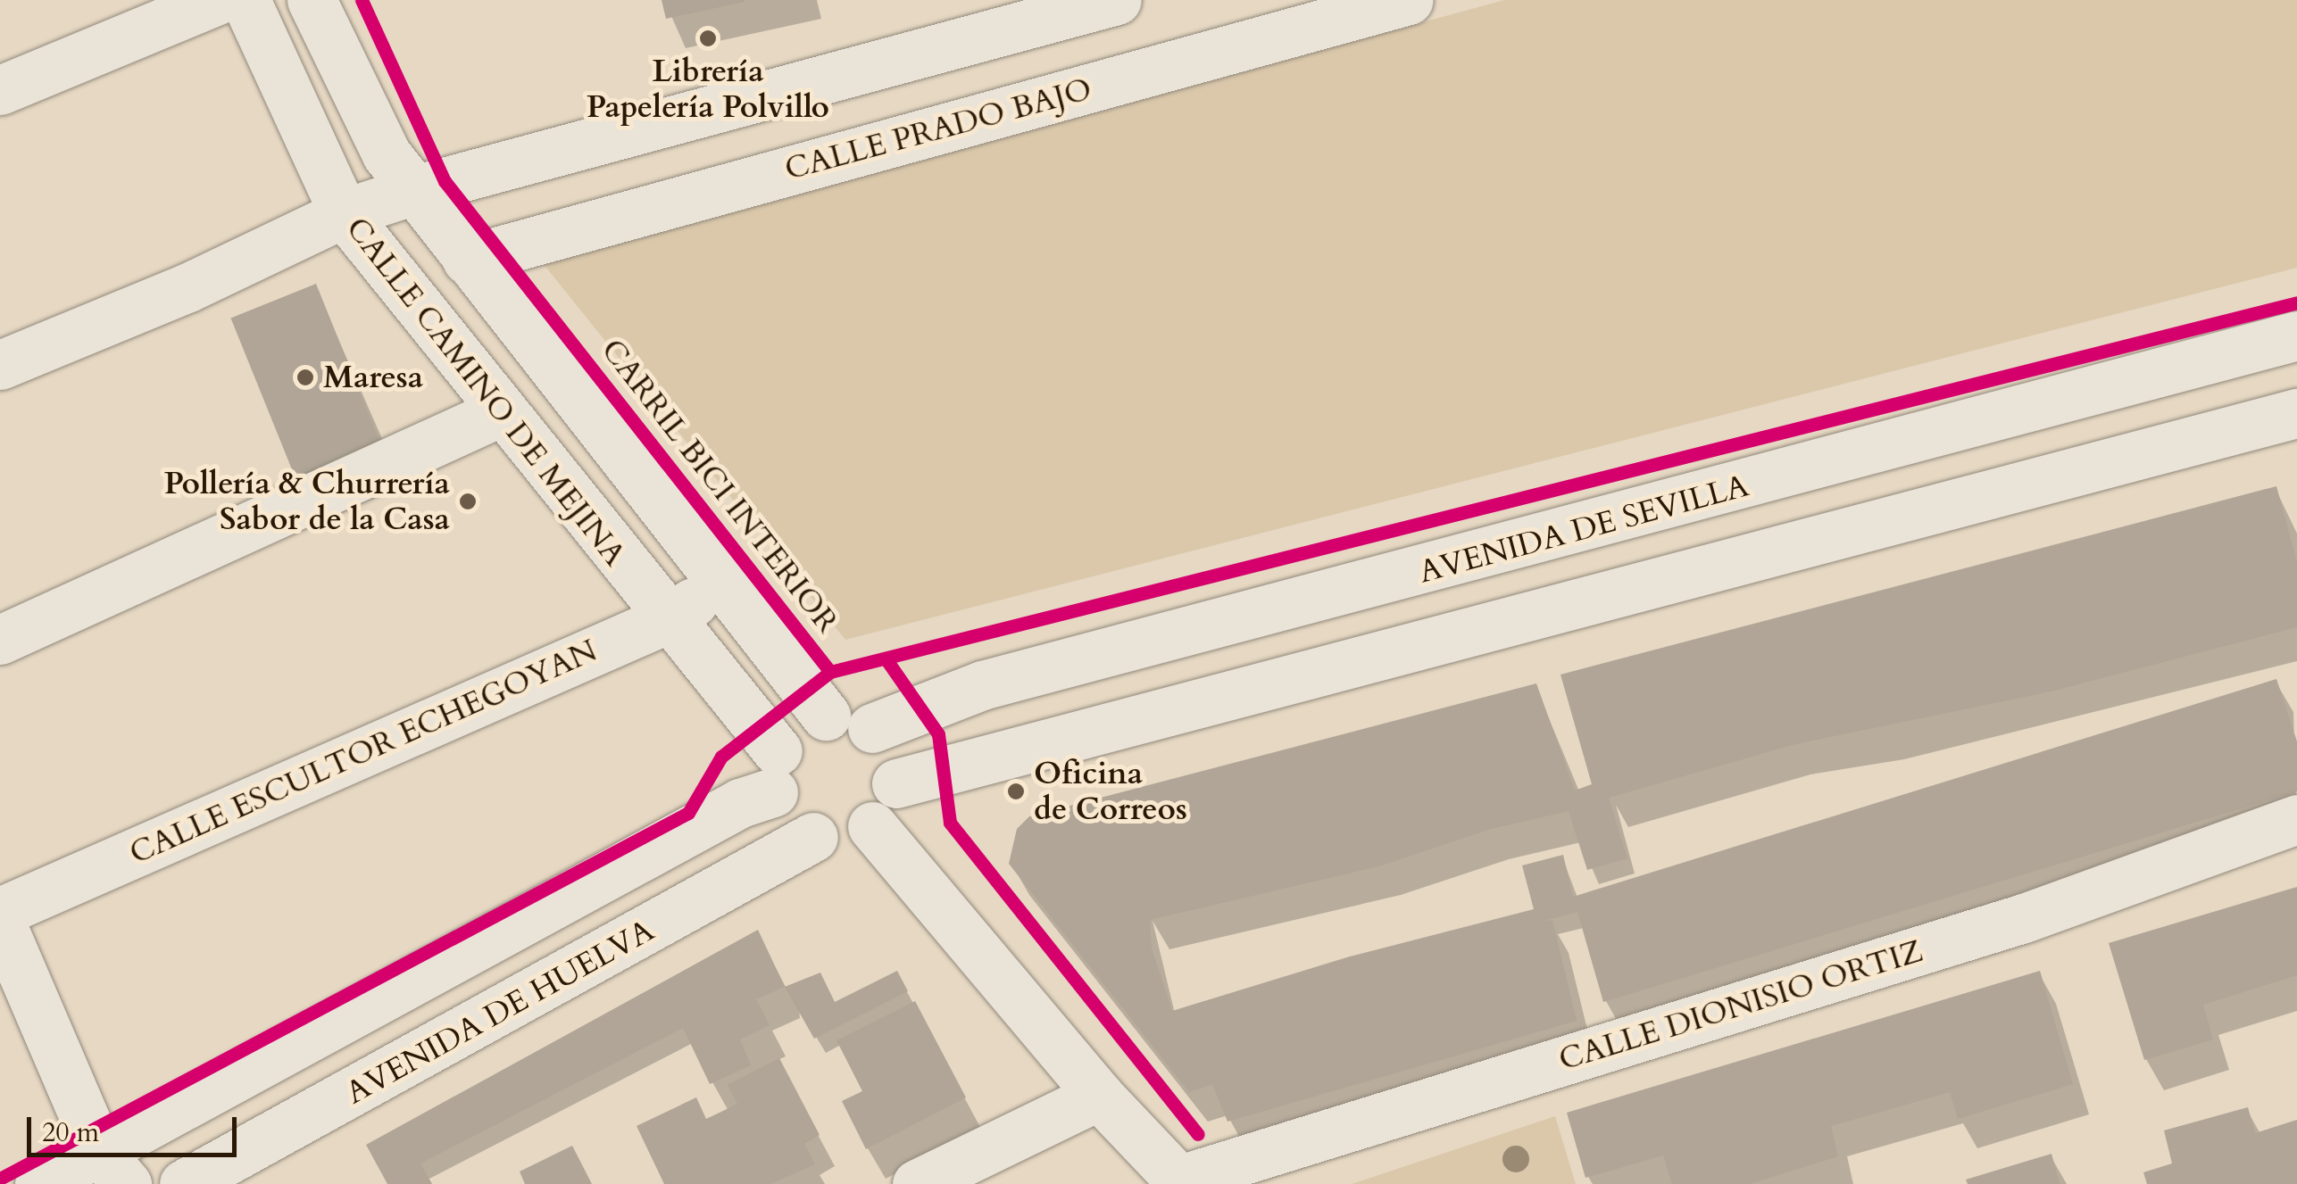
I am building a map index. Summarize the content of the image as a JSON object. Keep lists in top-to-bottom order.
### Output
{
  "streets": {
    "street": [
      "CALLE PRADO BAJO",
      "CALLE CAMINO DE MEJINA",
      "AVENIDA DE SEVILLA",
      "CALLE ESCULTOR ECHEGOYAN",
      "CALLE DIONISIO ORTIZ",
      "AVENIDA DE HUELVA"
    ],
    "cycle path": ["CARRIL BICI INTERIOR"]
  },
  "crossings": [
    ["CALLE CAMINO DE MEJINA", "AVENIDA DE SEVILLA"],
    ["CALLE CAMINO DE MEJINA", "CALLE ESCULTOR ECHEGOYAN"],
    ["CALLE CAMINO DE MEJINA", "AVENIDA DE HUELVA"],
    ["AVENIDA DE SEVILLA", "AVENIDA DE HUELVA"]
  ],
  "places": [
    "Librería Papelería Polvillo",
    "Maresa",
    "Pollería & Churrería Sabor de la Casa",
    "Oficina de Correos"
  ],
  "scale_bar": "20 m"
}
